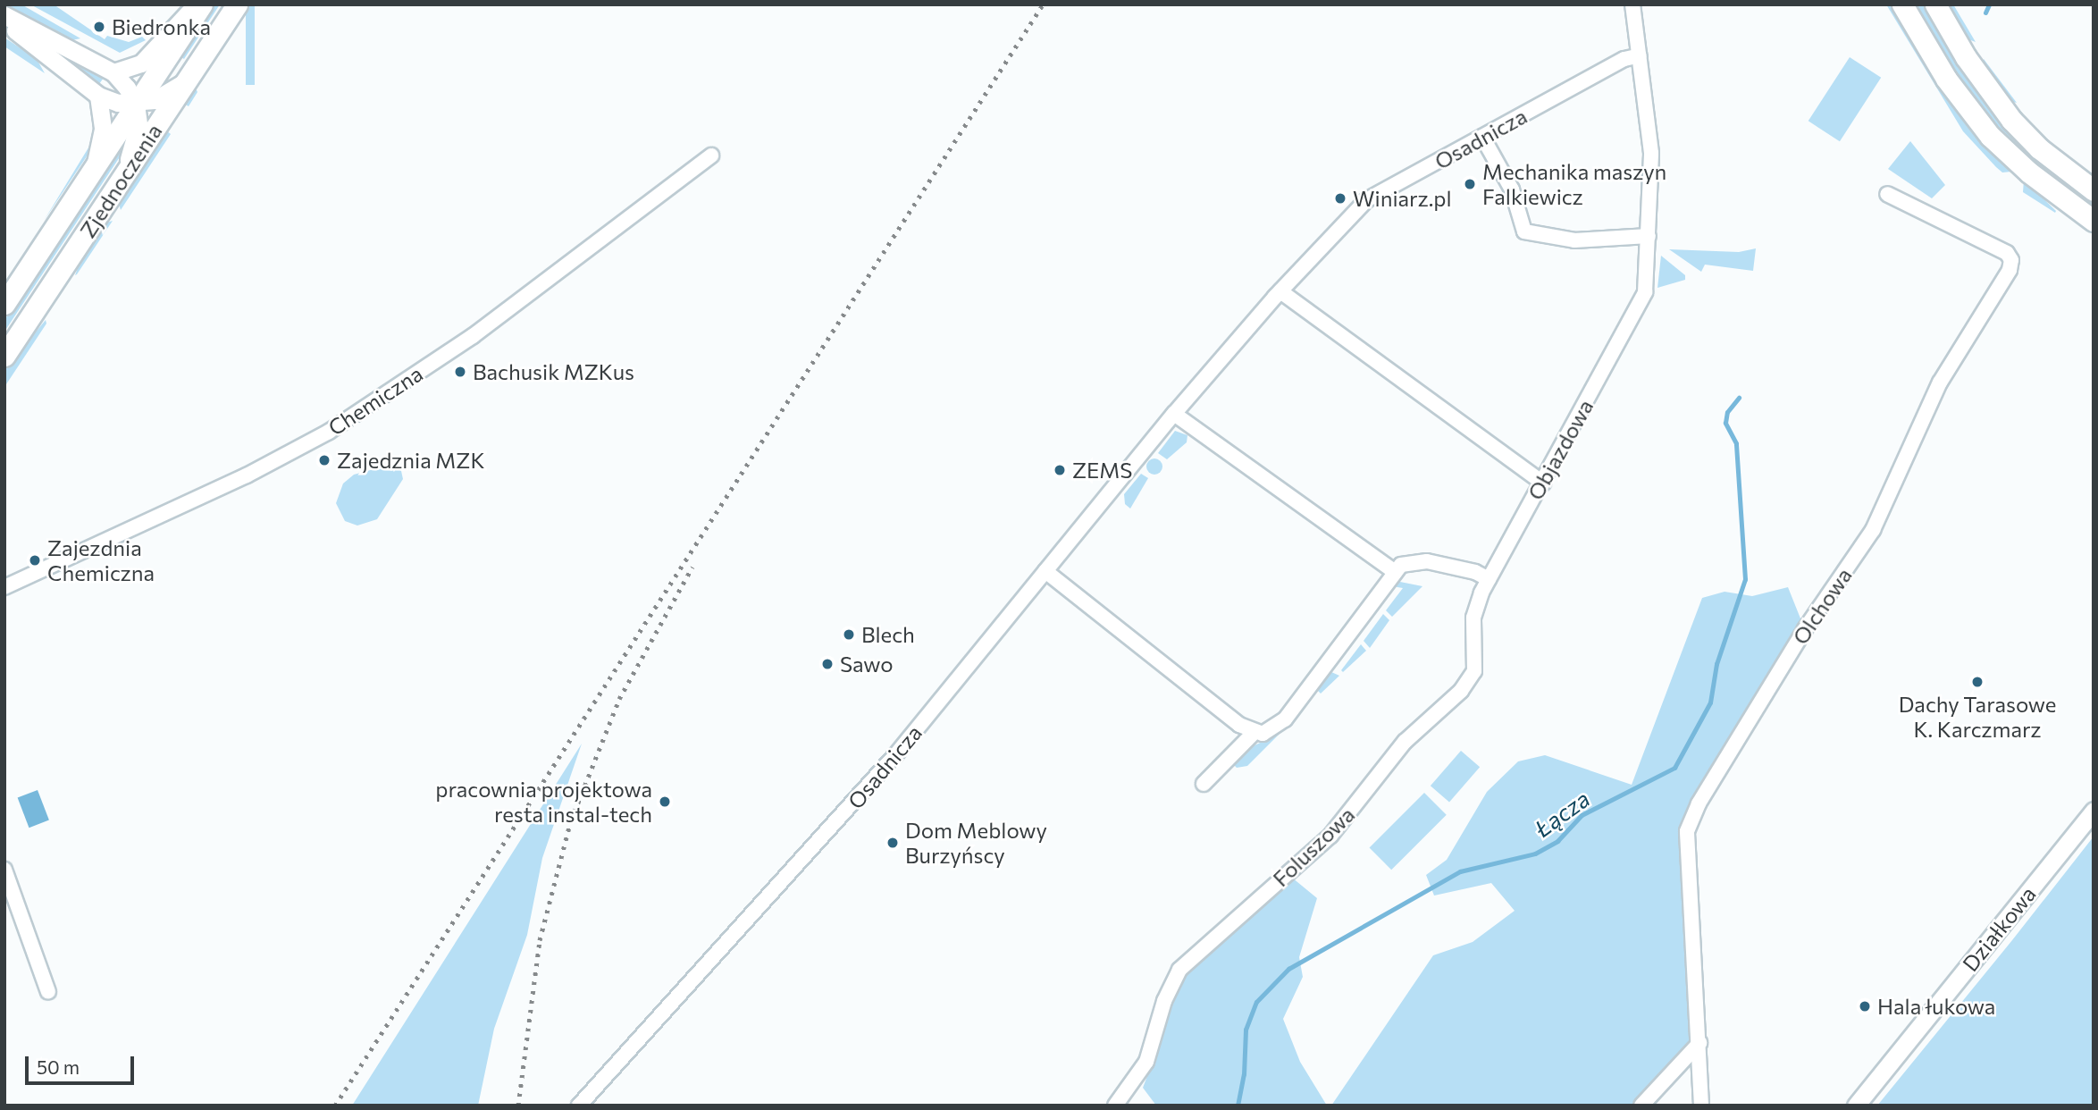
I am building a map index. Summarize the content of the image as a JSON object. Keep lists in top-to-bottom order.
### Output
{
  "streets": {
    "main road": ["Zjednoczenia"],
    "street": [
      "Osadnicza",
      "Chemiczna",
      "Objazdowa",
      "Olchowa",
      "Foluszowa",
      "Działkowa"
    ]
  },
  "crossings": [
    ["Osadnicza", "Objazdowa"],
    ["Objazdowa", "Foluszowa"]
  ],
  "water": ["Łącza"],
  "places": [
    "Biedronka",
    "Mechanika maszyn Falkiewicz",
    "Winiarz.pl",
    "Bachusik MZKus",
    "Zajedznia MZK",
    "ZEMS",
    "Zajezdnia Chemiczna",
    "Blech",
    "Sawo",
    "Dachy Tarasowe K. Karczmarz",
    "pracownia projektowa resta instal-tech",
    "Dom Meblowy Burzyńscy",
    "Hala łukowa"
  ],
  "scale_bar": "50 m"
}
